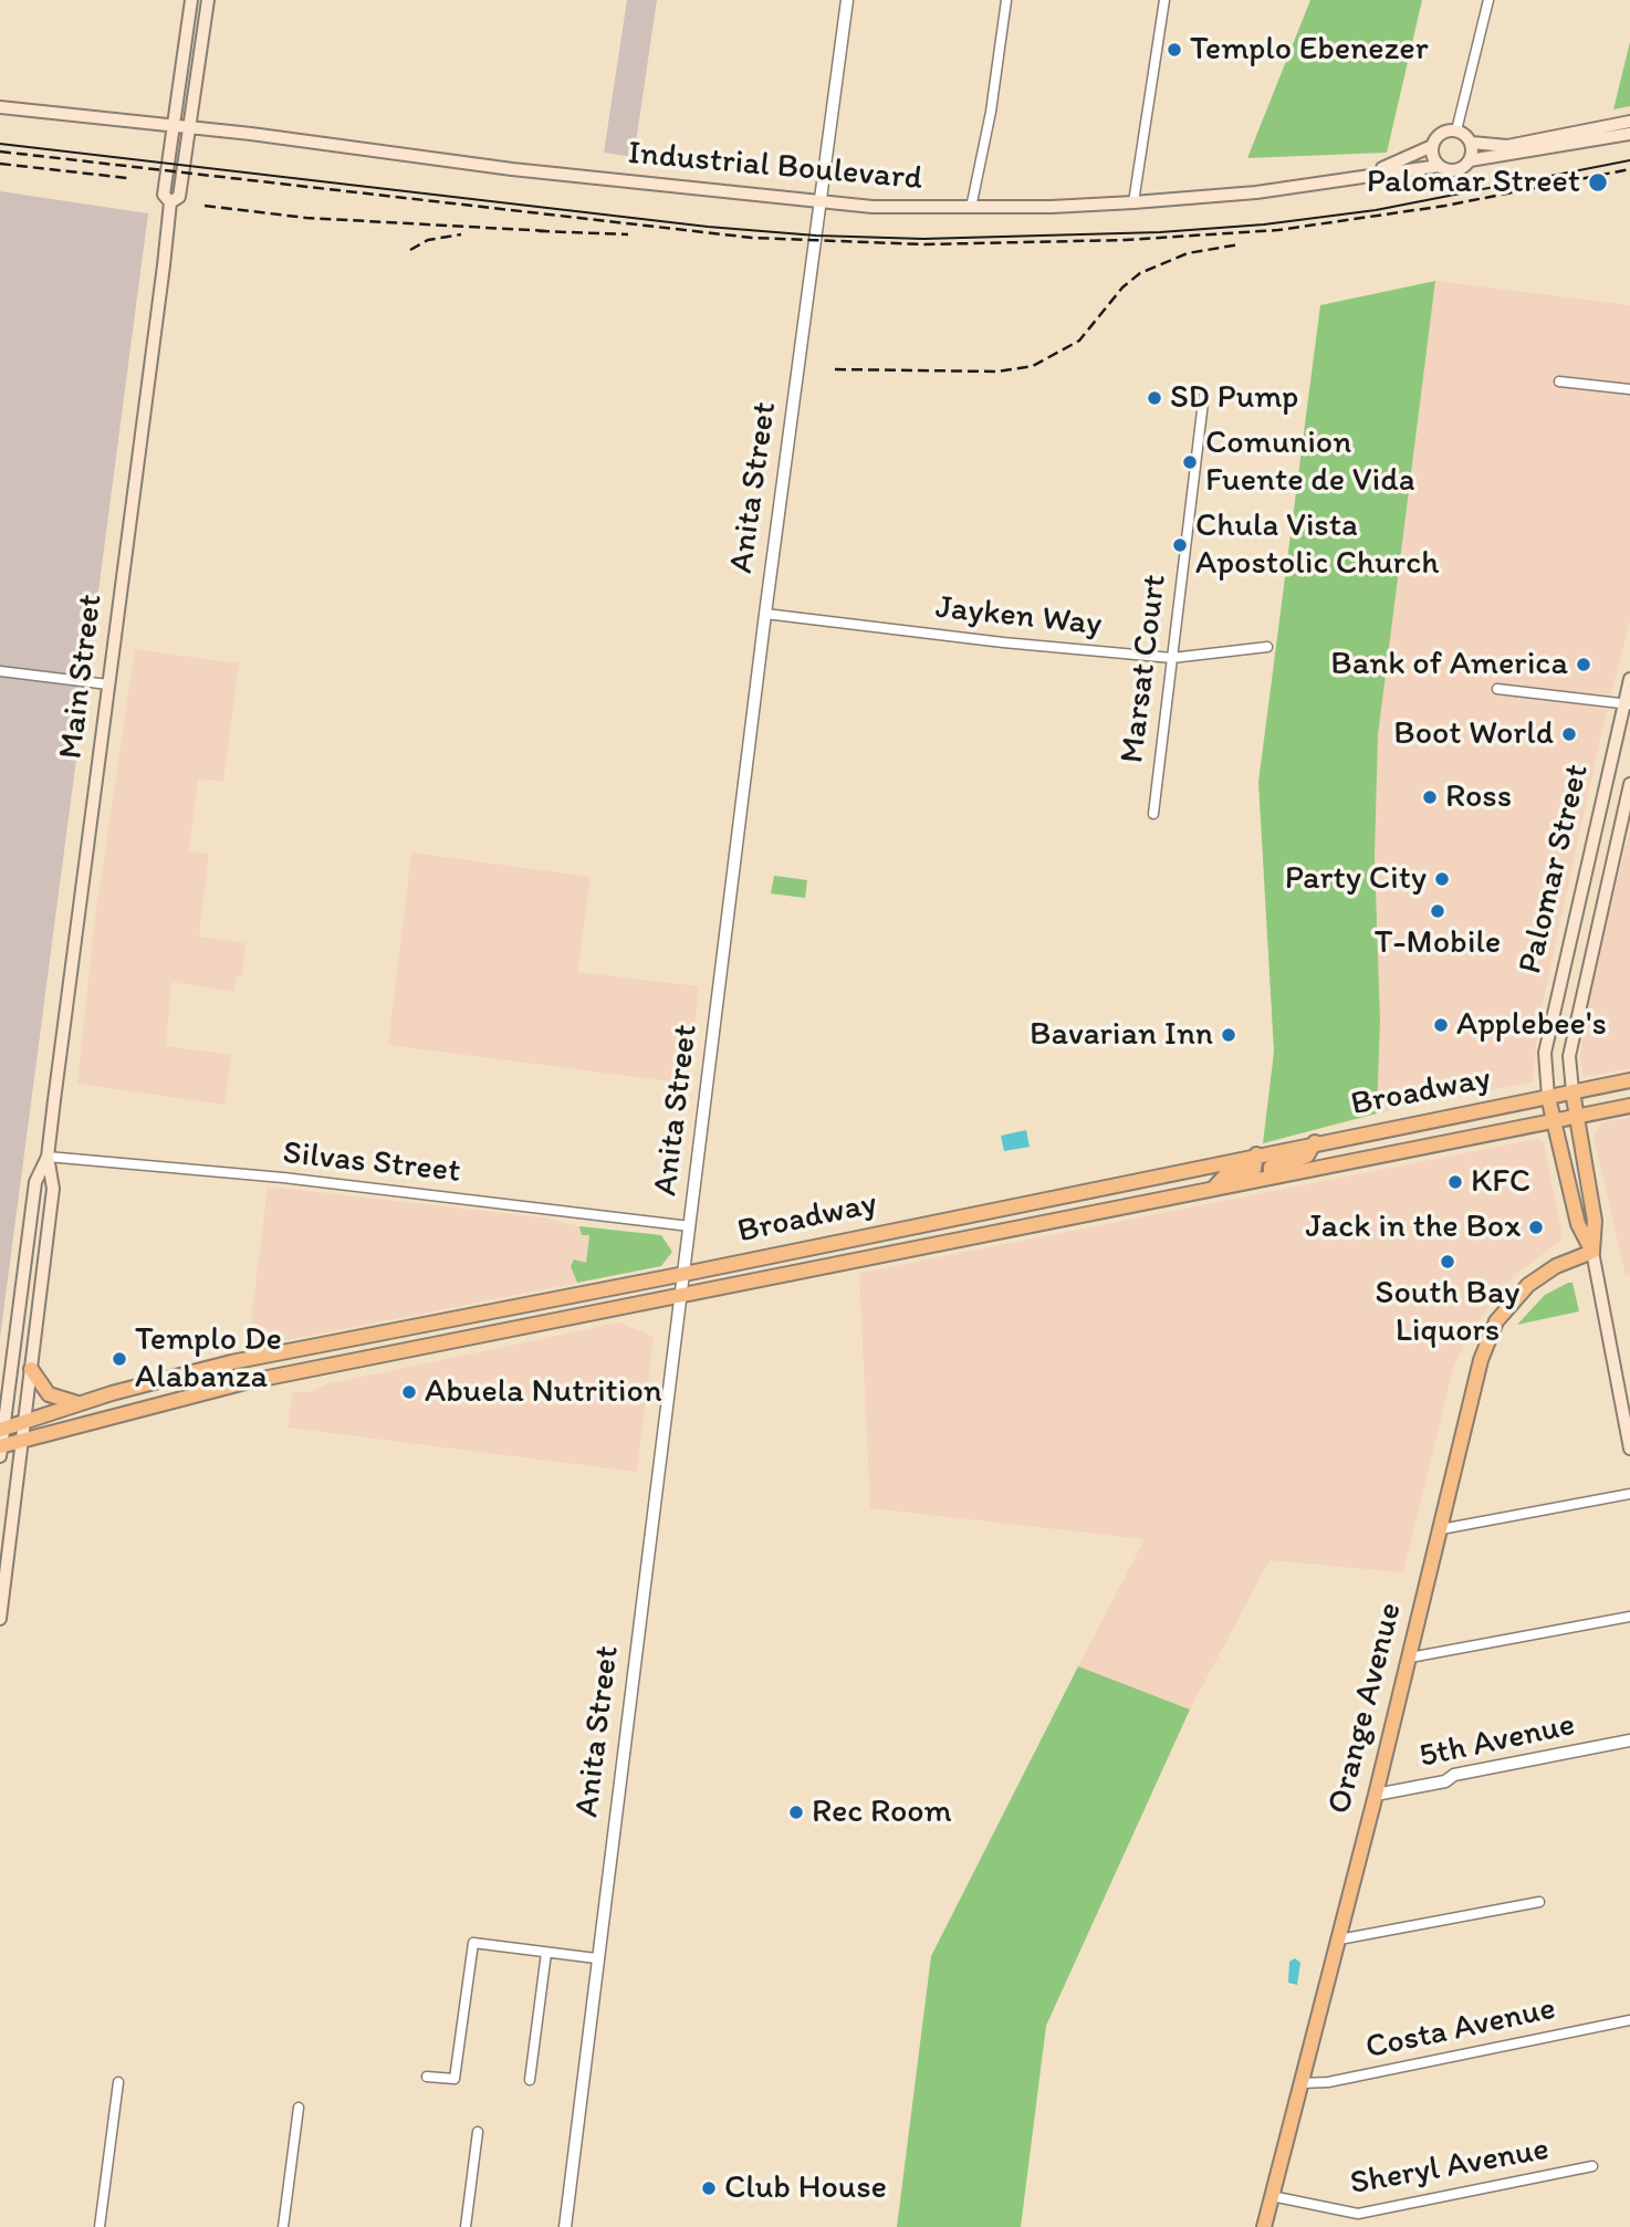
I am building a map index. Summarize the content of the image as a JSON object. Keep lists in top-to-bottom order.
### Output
{
  "streets": {
    "main road": [
      "Industrial Boulevard",
      "Main Street",
      "Palomar Street",
      "Broadway",
      "Orange Avenue"
    ],
    "street": [
      "Anita Street",
      "Jayken Way",
      "Marsat Court",
      "Silvas Street",
      "5th Avenue",
      "Costa Avenue",
      "Sheryl Avenue"
    ]
  },
  "crossings": [
    ["Industrial Boulevard", "Anita Street"],
    ["Industrial Boulevard", "Main Street"],
    ["Anita Street", "Jayken Way"],
    ["Anita Street", "Broadway"],
    ["Anita Street", "Silvas Street"],
    ["Jayken Way", "Marsat Court"],
    ["Main Street", "Broadway"],
    ["Main Street", "Silvas Street"],
    ["Palomar Street", "Broadway"],
    ["Palomar Street", "Orange Avenue"],
    ["Orange Avenue", "5th Avenue"],
    ["Orange Avenue", "Costa Avenue"],
    ["Orange Avenue", "Sheryl Avenue"]
  ],
  "places": [
    "Templo Ebenezer",
    "Palomar Street",
    "SD Pump",
    "Comunion Fuente de Vida",
    "Chula Vista Apostolic Church",
    "Bank of America",
    "Boot World",
    "Ross",
    "Party City",
    "T-Mobile",
    "Applebee's",
    "Bavarian Inn",
    "KFC",
    "Jack in the Box",
    "South Bay Liquors",
    "Templo De Alabanza",
    "Abuela Nutrition",
    "Rec Room",
    "Club House"
  ]
}
